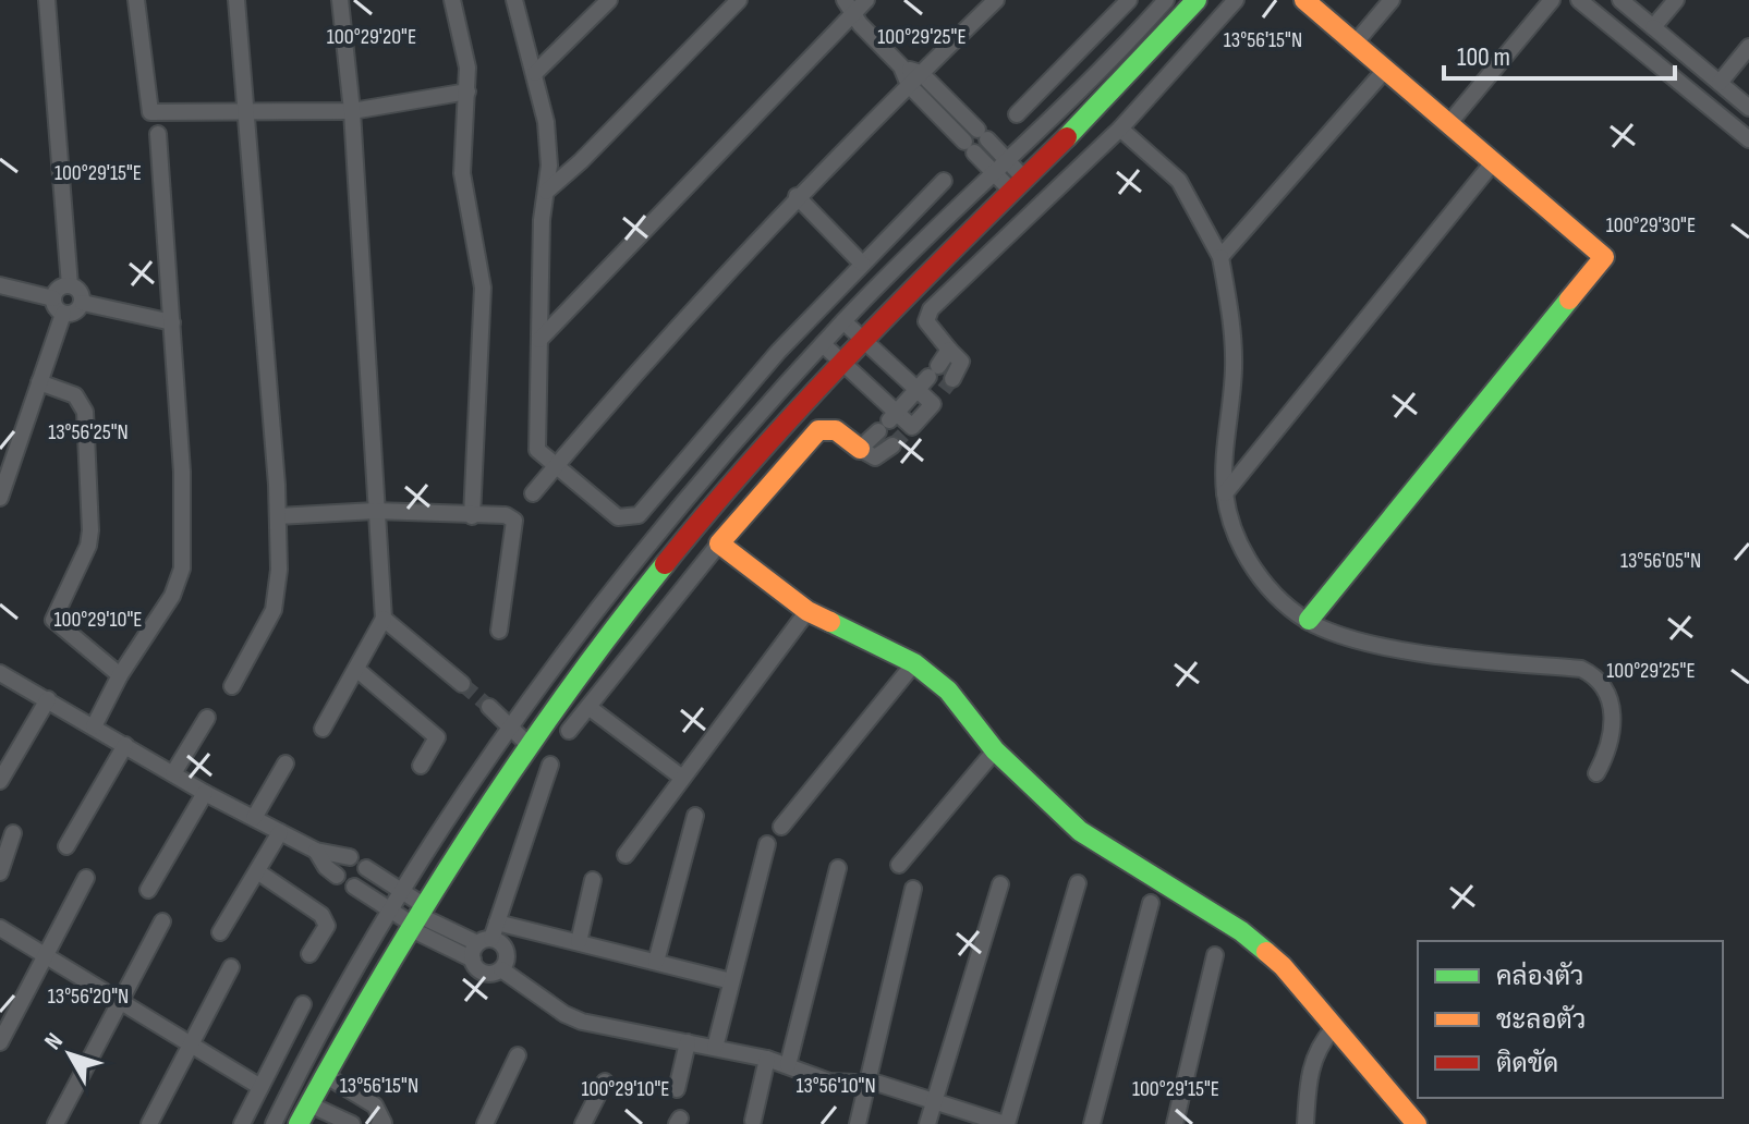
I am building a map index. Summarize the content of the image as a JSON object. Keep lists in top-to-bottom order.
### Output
{
  "legend": ["คล่องตัว", "ชะลอตัว", "ติดขัด"],
  "scale_bar": "100 m",
  "north": "top left",
  "coordinates": [
    "100°29'20\"E",
    "100°29'25\"E",
    "13°56'15\"N",
    "100°29'15\"E",
    "100°29'30\"E",
    "13°56'25\"N",
    "13°56'05\"N",
    "100°29'10\"E",
    "13°56'20\"N",
    "13°56'10\"N"
  ]
}
